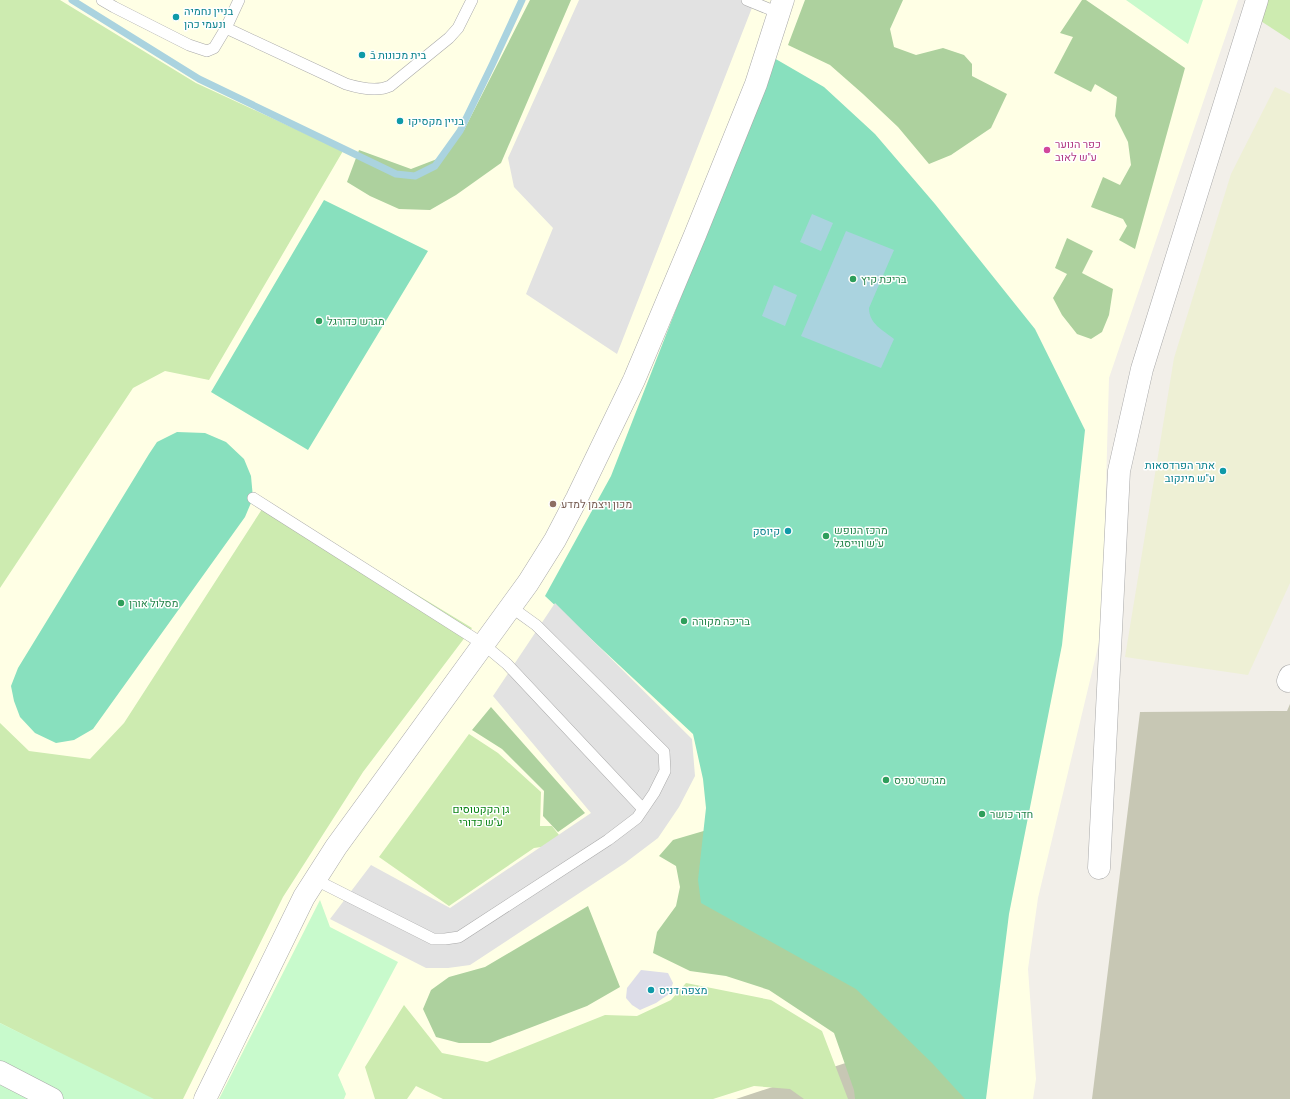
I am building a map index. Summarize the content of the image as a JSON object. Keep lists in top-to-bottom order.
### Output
{
  "parks": ["גן הקקטוסים ע\"ש כדורי"],
  "places": [
    "בניין נחמיה ונעמי כהן",
    "בית מכונות בֿ",
    "בניין מקסיקו",
    "כפר הנוער ע\"ש לאוב",
    "בריכת קיץ",
    "מגרש כדורגל",
    "אתר הפרדסאות ע\"ש מינקוב",
    "מכון ויצמן למדע",
    "קיוסק",
    "מרכז הנופש ע\"ש ווייסגל",
    "מסלול אורן",
    "בריכה מקורה",
    "מגרשי טניס",
    "חדר כושר",
    "מצפה דניס"
  ]
}
